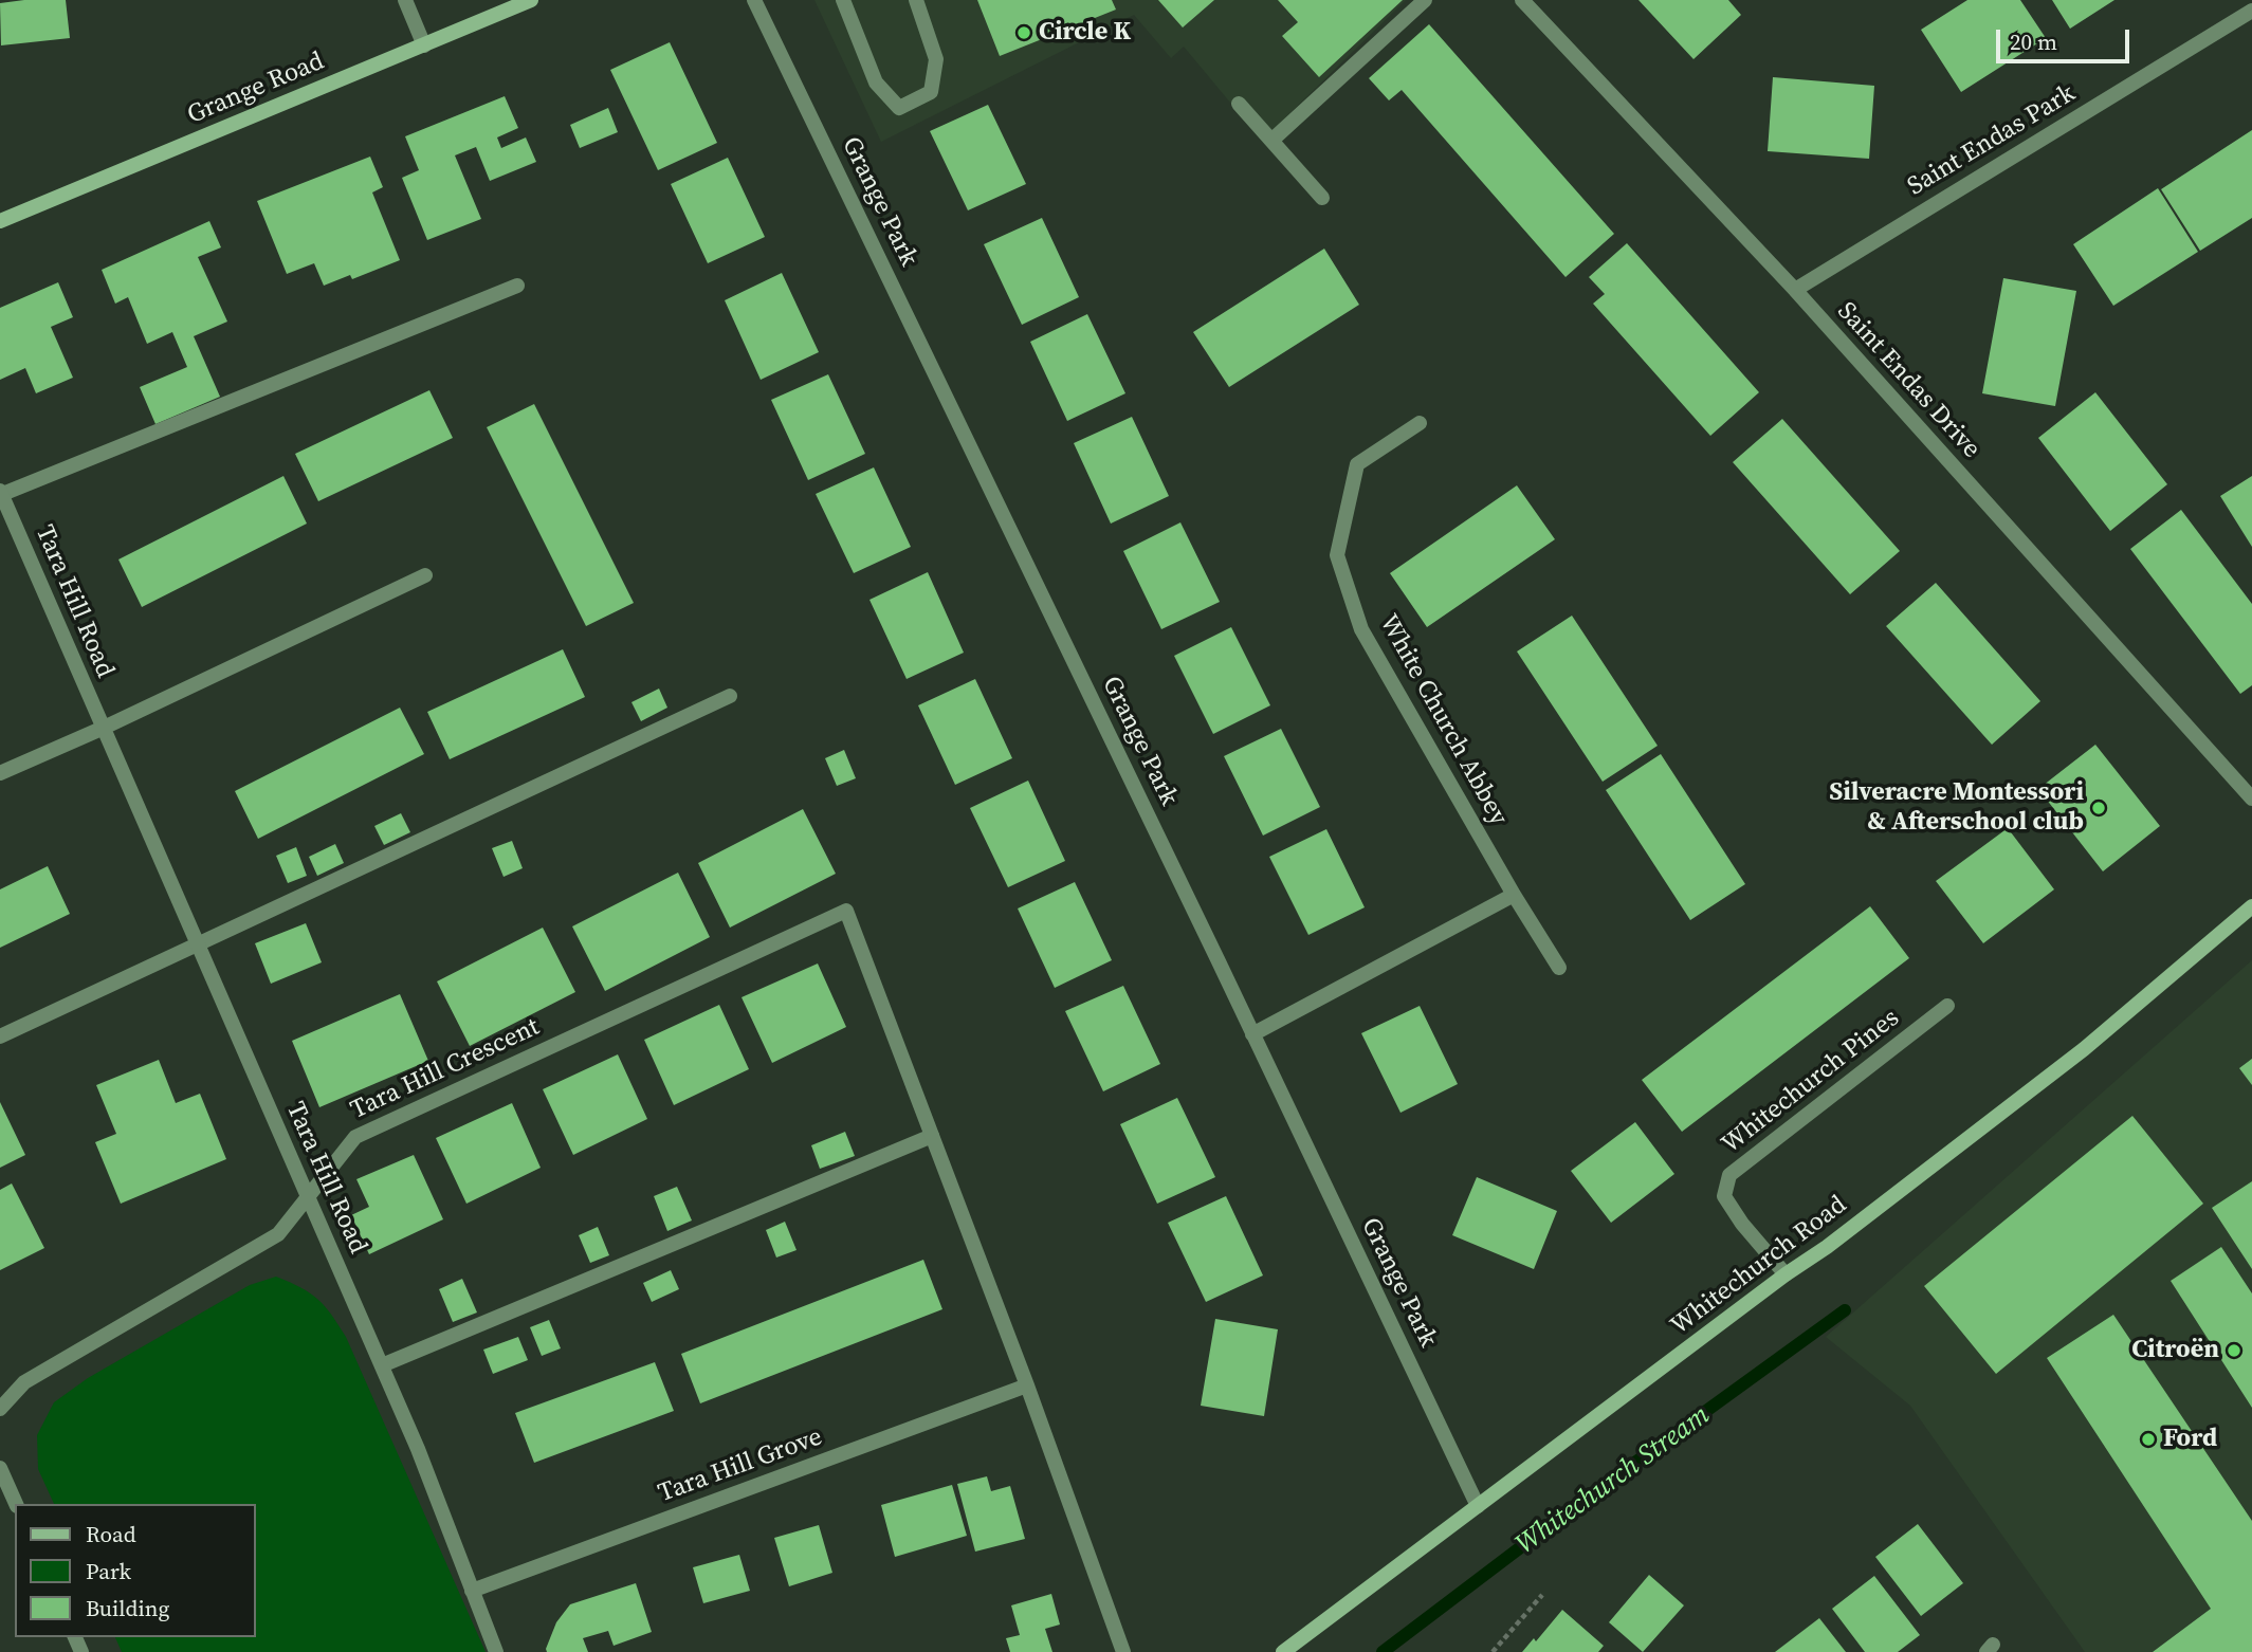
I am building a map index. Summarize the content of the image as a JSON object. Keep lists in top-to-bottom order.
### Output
{
  "streets": {
    "street": [
      "Grange Road",
      "Saint Endas Park",
      "Grange Park",
      "Saint Endas Drive",
      "Tara Hill Road",
      "White Church Abbey",
      "Tara Hill Crescent",
      "Whitechurch Pines",
      "Whitechurch Road",
      "Tara Hill Grove"
    ]
  },
  "crossings": [
    ["Saint Endas Park", "Saint Endas Drive"],
    ["Grange Park", "Whitechurch Road"],
    ["Tara Hill Road", "Tara Hill Crescent"],
    ["Tara Hill Road", "Tara Hill Grove"],
    ["Whitechurch Pines", "Whitechurch Road"]
  ],
  "water": ["Whitechurch Stream"],
  "places": [
    "Circle K",
    "Silveracre Montessori & Afterschool club",
    "Citroën",
    "Ford"
  ],
  "legend": ["Road", "Park", "Building"],
  "scale_bar": "20 m"
}
